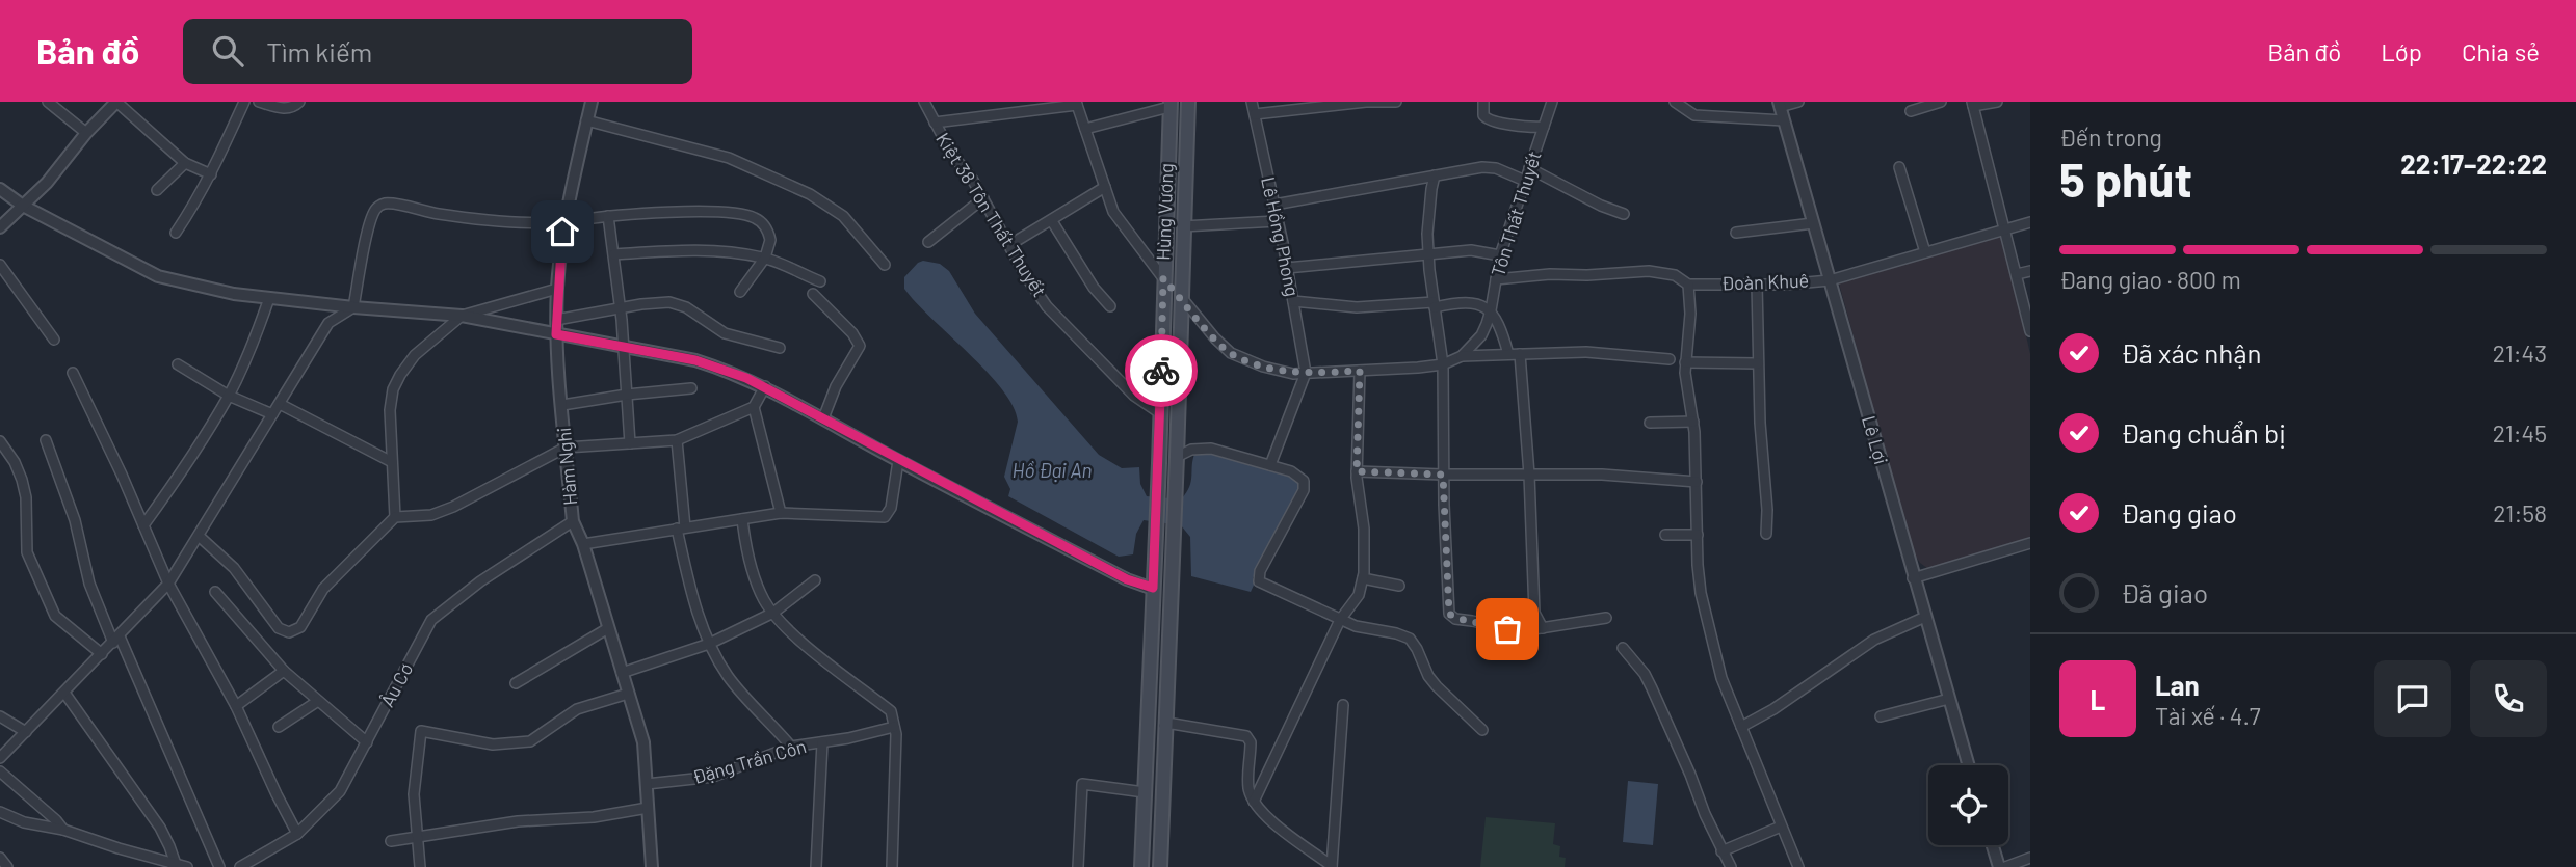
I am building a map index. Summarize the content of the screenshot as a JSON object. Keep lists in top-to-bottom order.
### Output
{
  "streets": {
    "main road": ["Hùng Vương"],
    "street": [
      "Tôn Thất Thuyết",
      "Kiệt 38 Tôn Thất Thuyết",
      "Lê Hồng Phong",
      "Đoàn Khuê",
      "Lê Lợi",
      "Hàm Nghi",
      "Âu Cơ",
      "Đặng Trần Côn"
    ]
  },
  "crossings": [
    ["Hùng Vương", "Tôn Thất Thuyết"],
    ["Hùng Vương", "Kiệt 38 Tôn Thất Thuyết"],
    ["Tôn Thất Thuyết", "Lê Hồng Phong"],
    ["Tôn Thất Thuyết", "Đoàn Khuê"],
    ["Đoàn Khuê", "Lê Lợi"],
    ["Hàm Nghi", "Âu Cơ"],
    ["Hàm Nghi", "Đặng Trần Côn"]
  ],
  "water": ["Hồ Đại An"],
  "page": {
    "header": "Bản đồ",
    "search": "Tìm kiếm",
    "nav": ["Bản đồ", "Lớp", "Chia sẻ"],
    "heading": ["5 phút", "Đến trong", "22:17–22:22"],
    "panel": ["Lan", "Tài xế · 4.7"],
    "bar": "Đang giao · 800 m",
    "list": [
      ["Đã xác nhận", "21:43"],
      ["Đang chuẩn bị", "21:45"],
      ["Đang giao", "21:58"],
      "Đã giao"
    ],
    "round": "L"
  }
}
